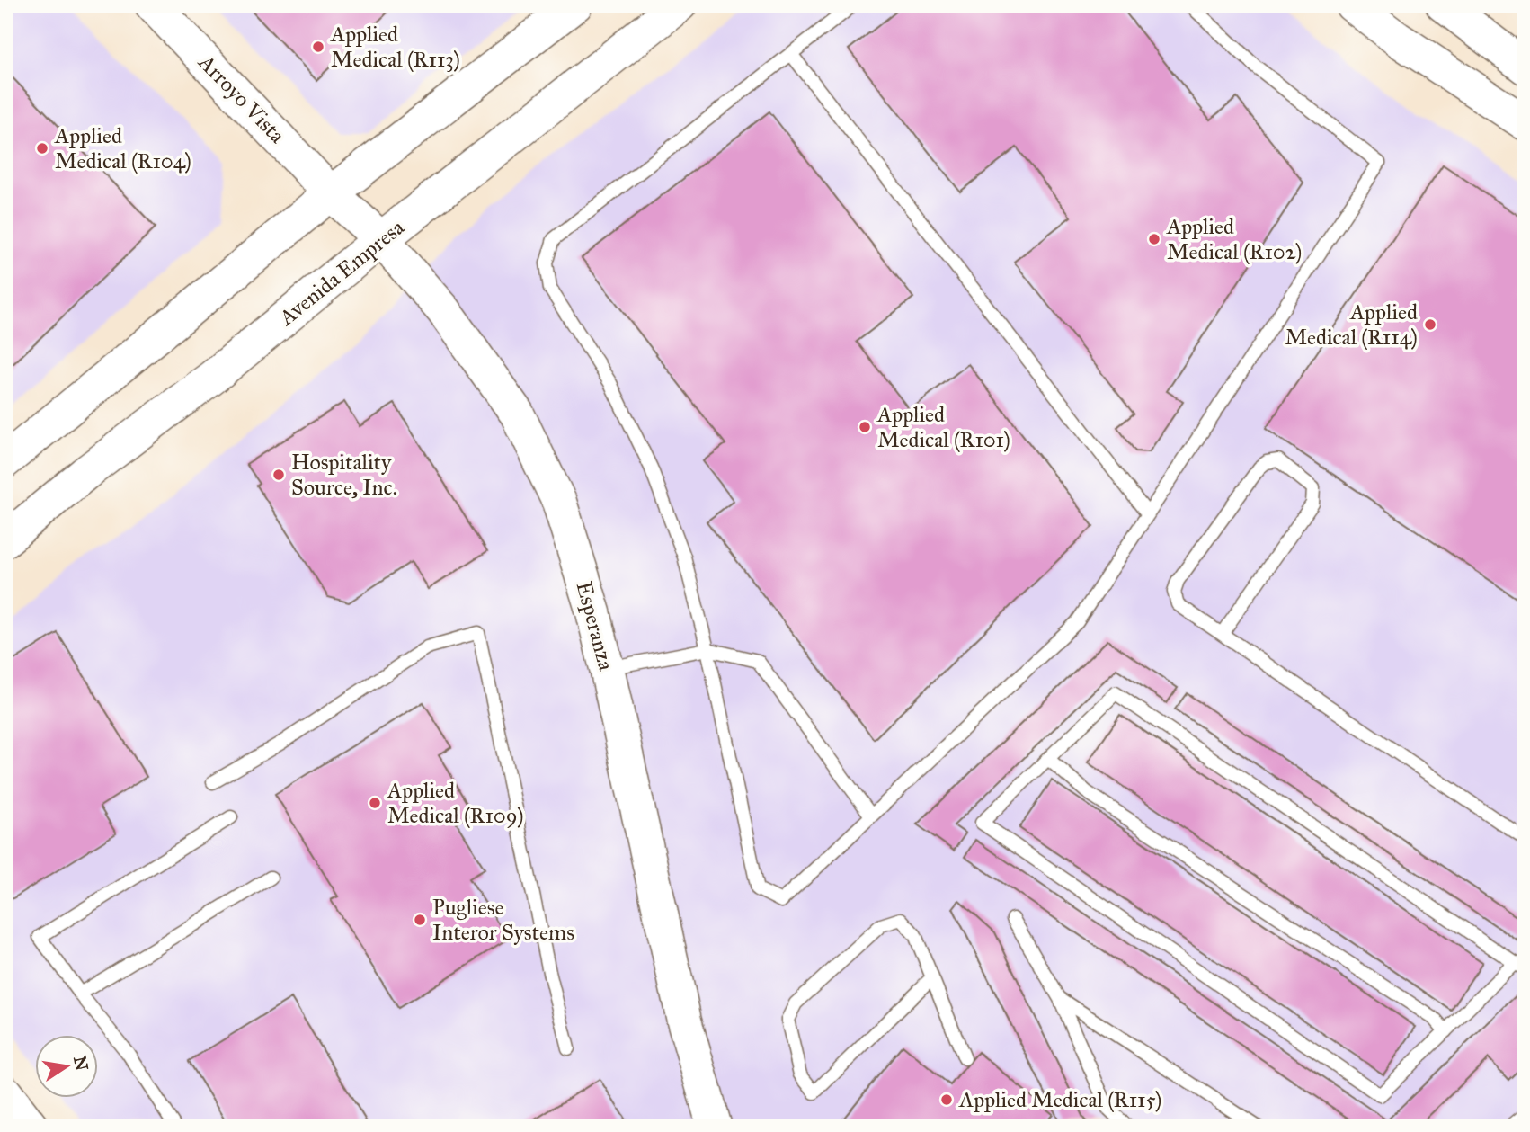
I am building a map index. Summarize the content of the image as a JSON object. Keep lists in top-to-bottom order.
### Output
{
  "streets": {
    "main road": ["Arroyo Vista", "Avenida Empresa", "Esperanza"]
  },
  "crossings": [
    ["Arroyo Vista", "Esperanza"],
    ["Avenida Empresa", "Esperanza"]
  ],
  "places": [
    "Applied Medical (R113)",
    "Applied Medical (R104)",
    "Applied Medical (R102)",
    "Applied Medical (R114)",
    "Applied Medical (R101)",
    "Hospitality Source, Inc.",
    "Applied Medical (R109)",
    "Pugliese Interor Systems",
    "Applied Medical (R115)"
  ],
  "north": "right"
}
